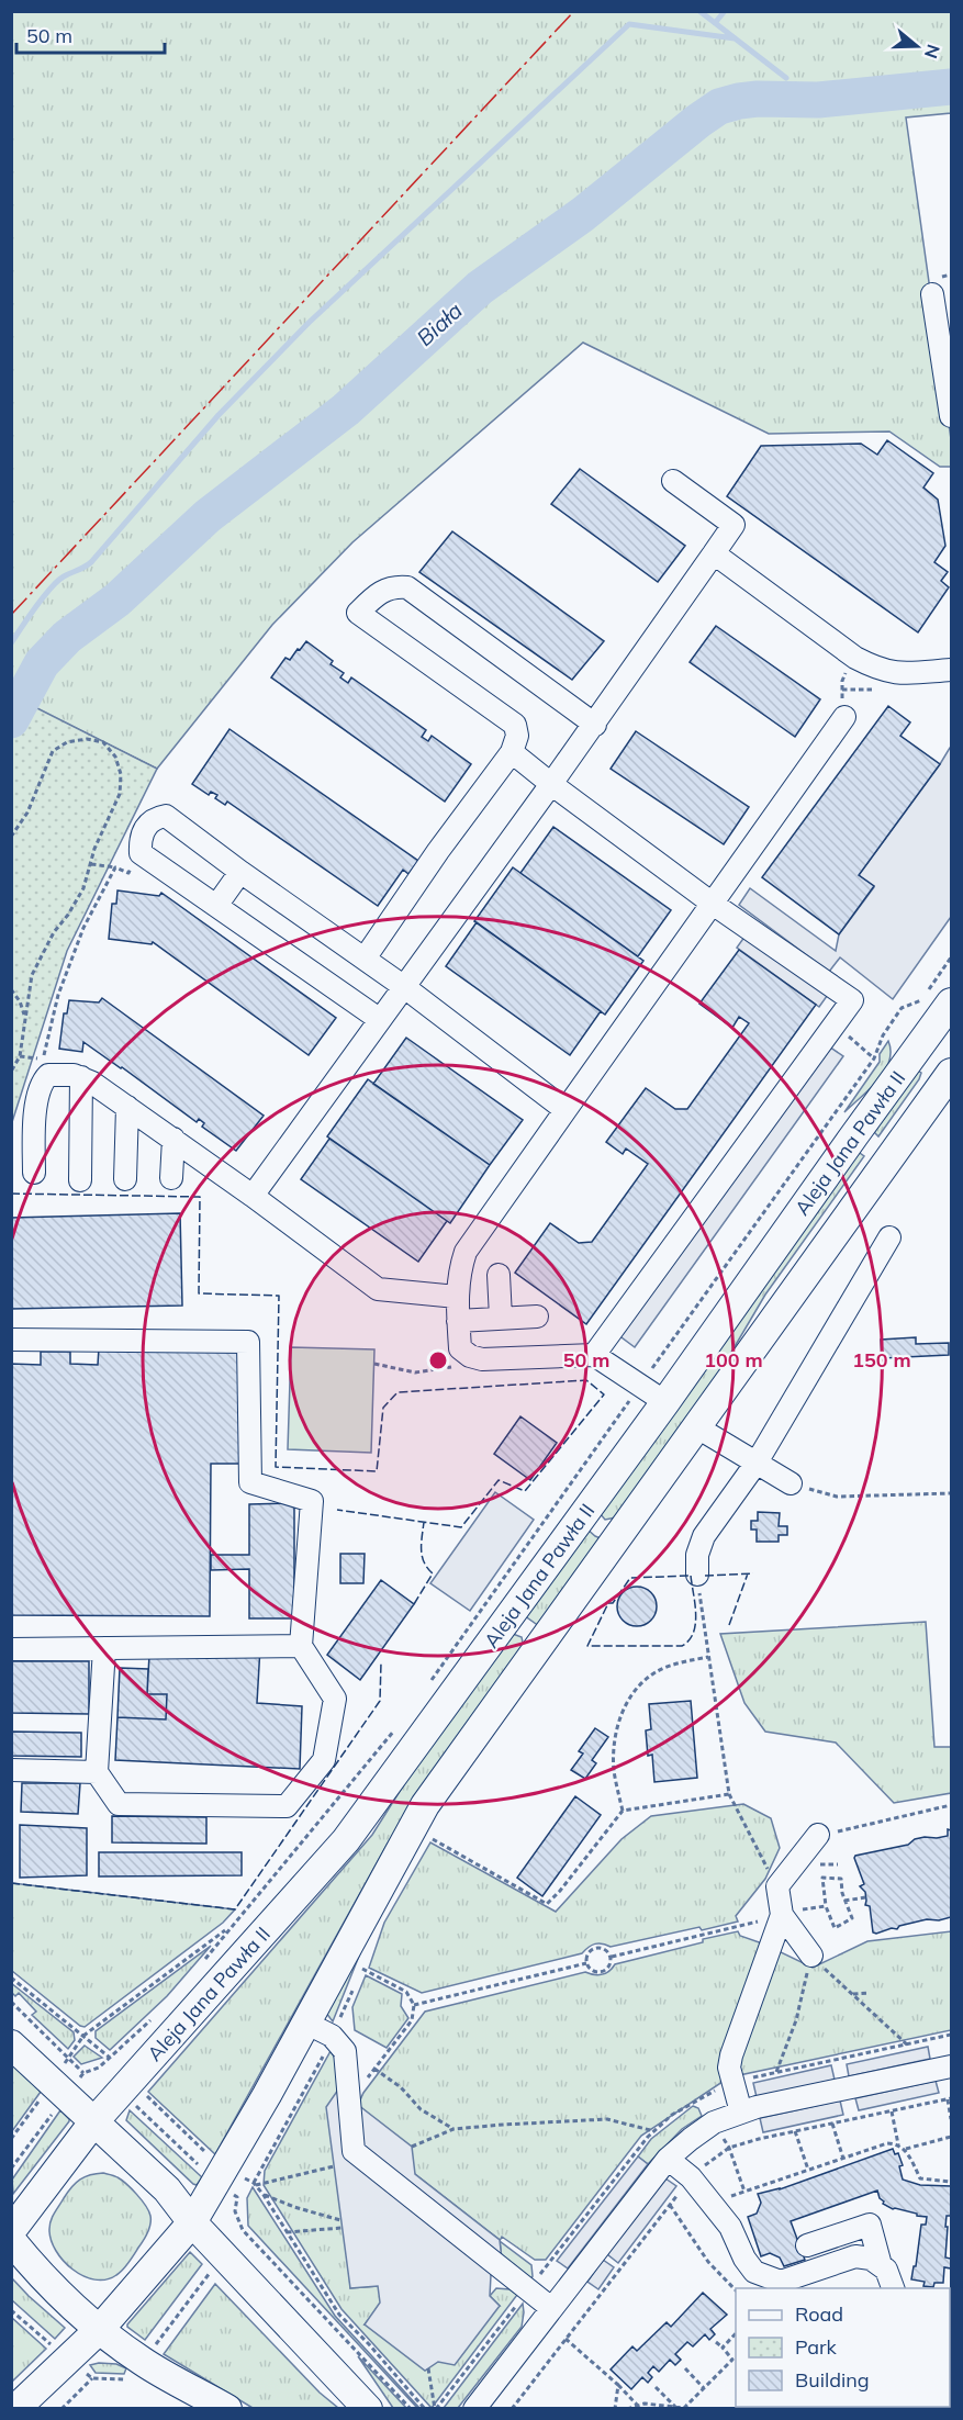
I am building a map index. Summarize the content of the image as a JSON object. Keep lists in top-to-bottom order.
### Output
{
  "streets": {
    "main road": ["Aleja Jana Pawła II"]
  },
  "water": ["Biała"],
  "legend": ["Road", "Park", "Building"],
  "scale_bar": "50 m",
  "north": "right",
  "rings": ["50 m", "100 m", "150 m"]
}
